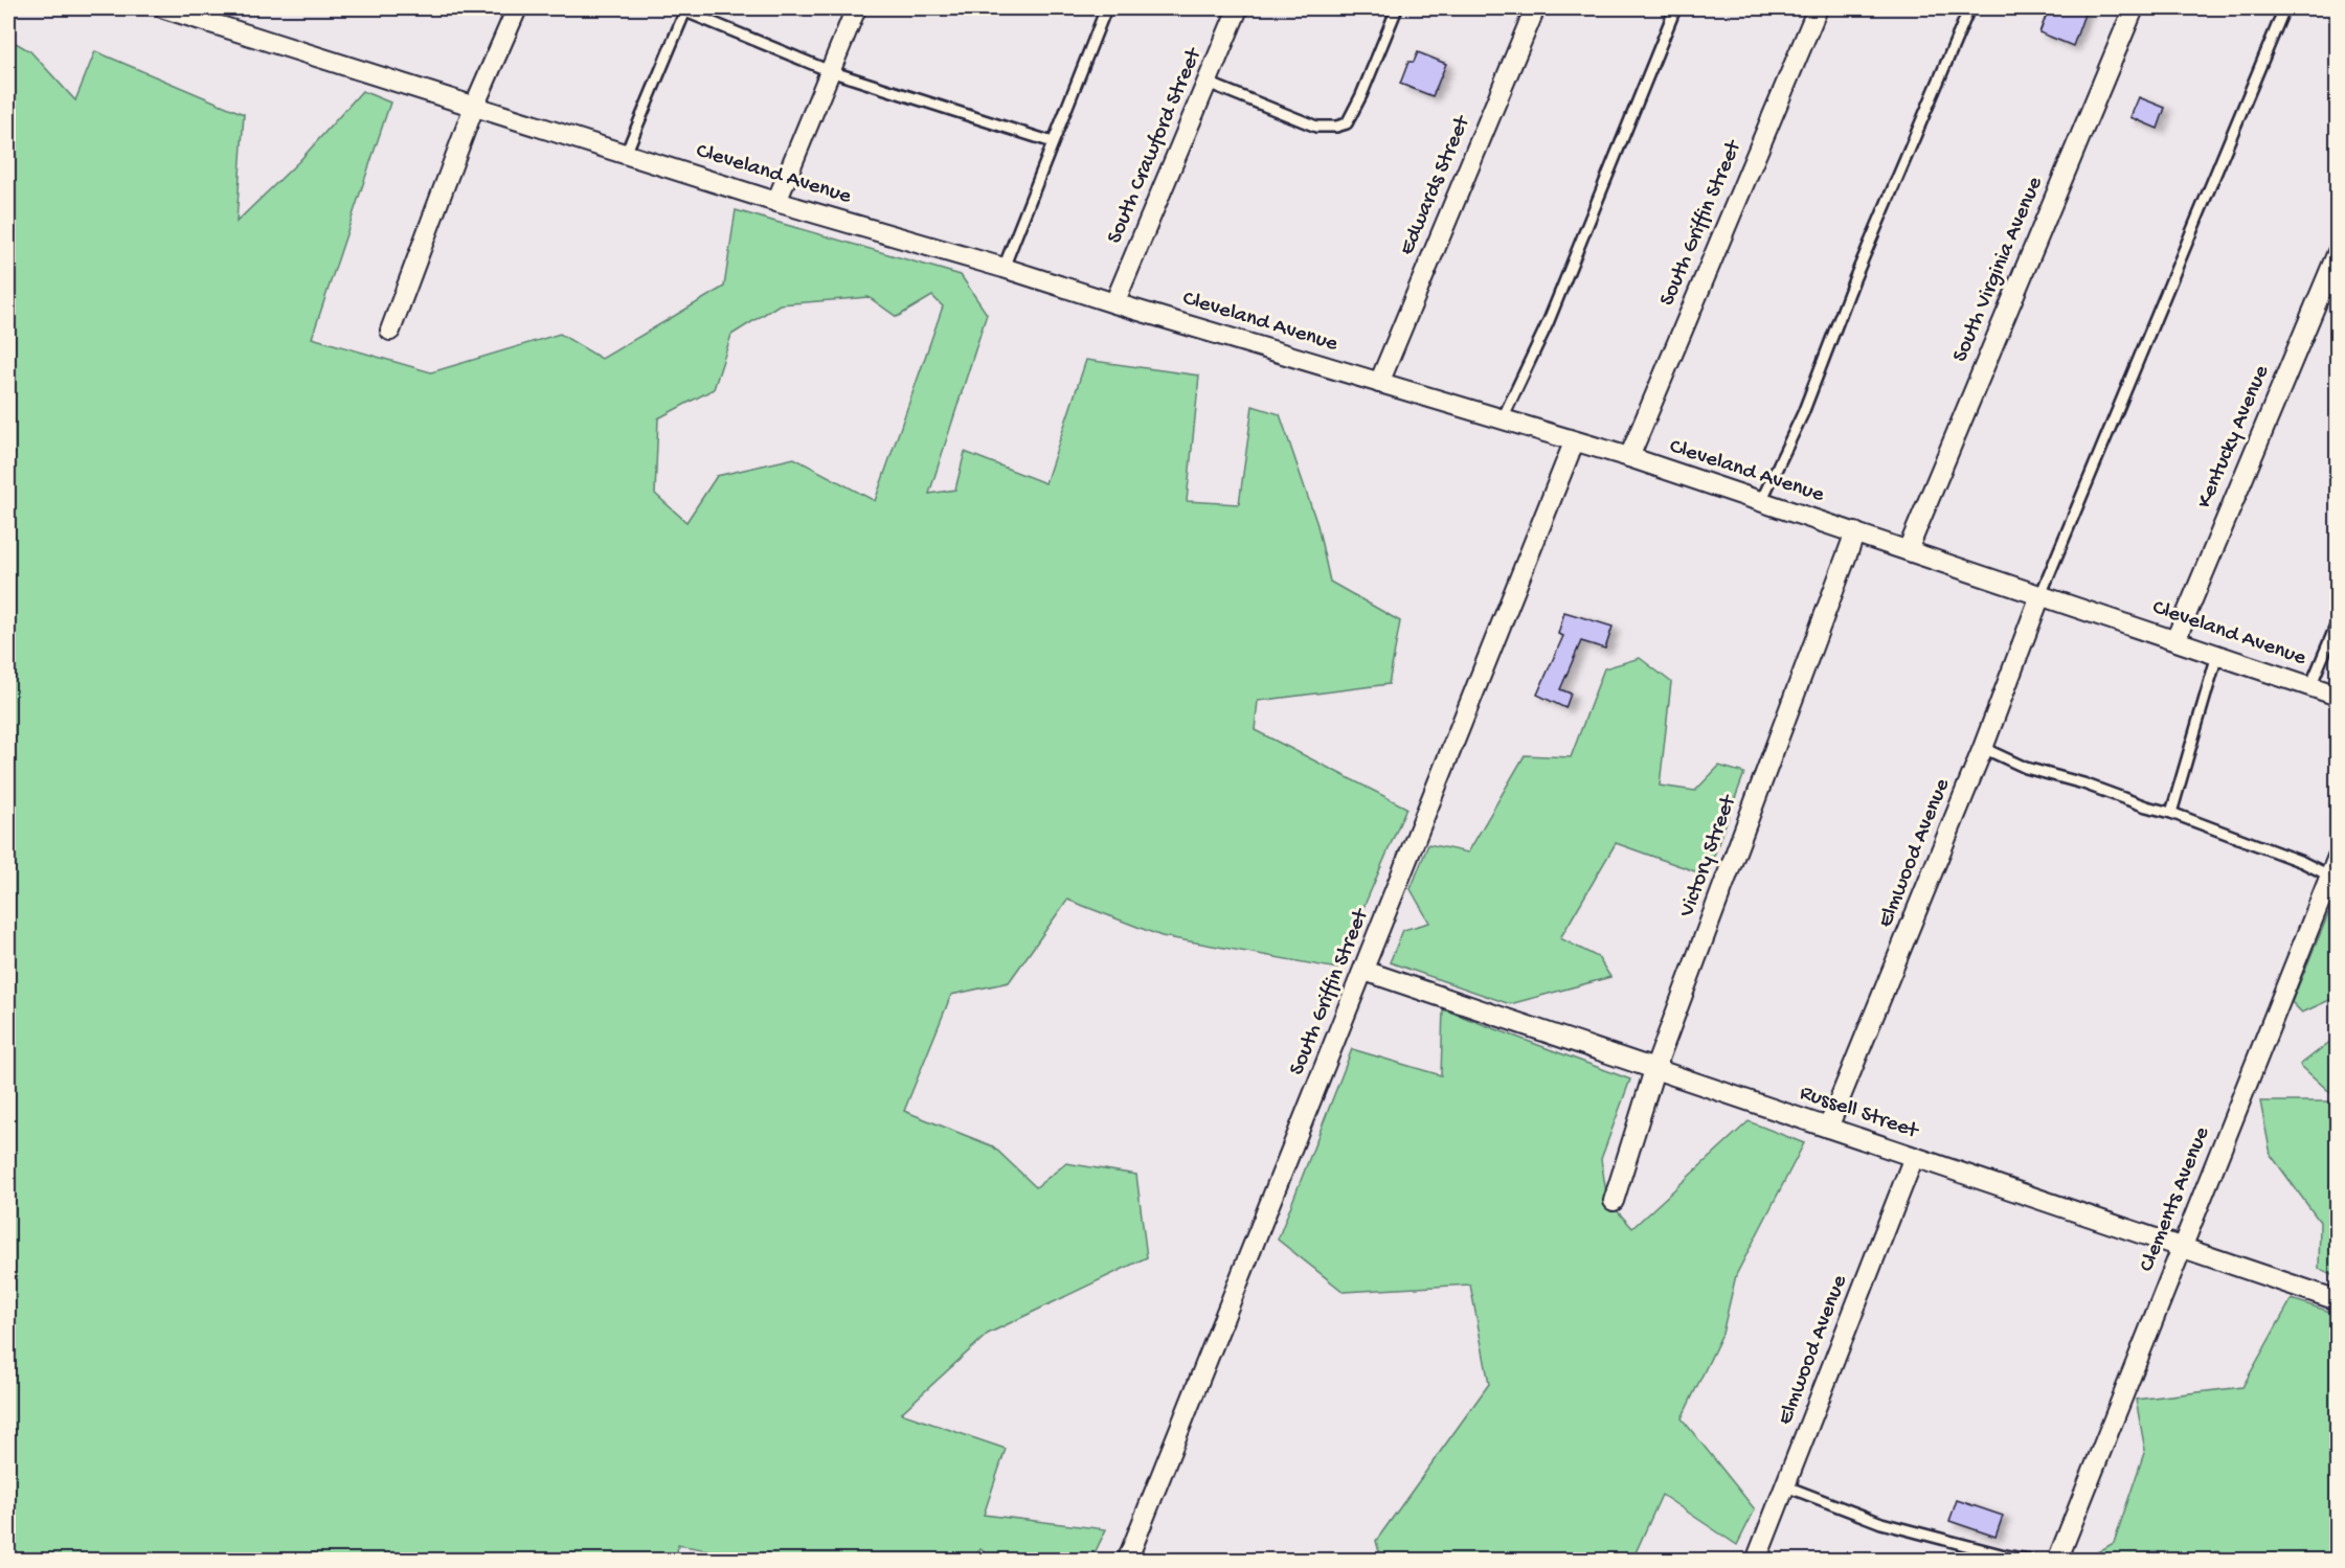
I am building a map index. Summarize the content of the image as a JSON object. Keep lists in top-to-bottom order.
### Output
{
  "streets": {
    "street": [
      "South Crawford Street",
      "Cleveland Avenue",
      "Edwards Street",
      "South Griffin Street",
      "South Virginia Avenue",
      "Kentucky Avenue",
      "Elmwood Avenue",
      "Victory Street",
      "Russell Street",
      "Clements Avenue"
    ]
  },
  "crossings": [
    ["South Crawford Street", "Cleveland Avenue"],
    ["Cleveland Avenue", "Edwards Street"],
    ["Cleveland Avenue", "South Griffin Street"],
    ["Cleveland Avenue", "South Virginia Avenue"],
    ["Cleveland Avenue", "Kentucky Avenue"],
    ["Cleveland Avenue", "Elmwood Avenue"],
    ["Cleveland Avenue", "Victory Street"],
    ["South Griffin Street", "Russell Street"],
    ["Elmwood Avenue", "Russell Street"],
    ["Victory Street", "Russell Street"],
    ["Russell Street", "Clements Avenue"]
  ]
}
